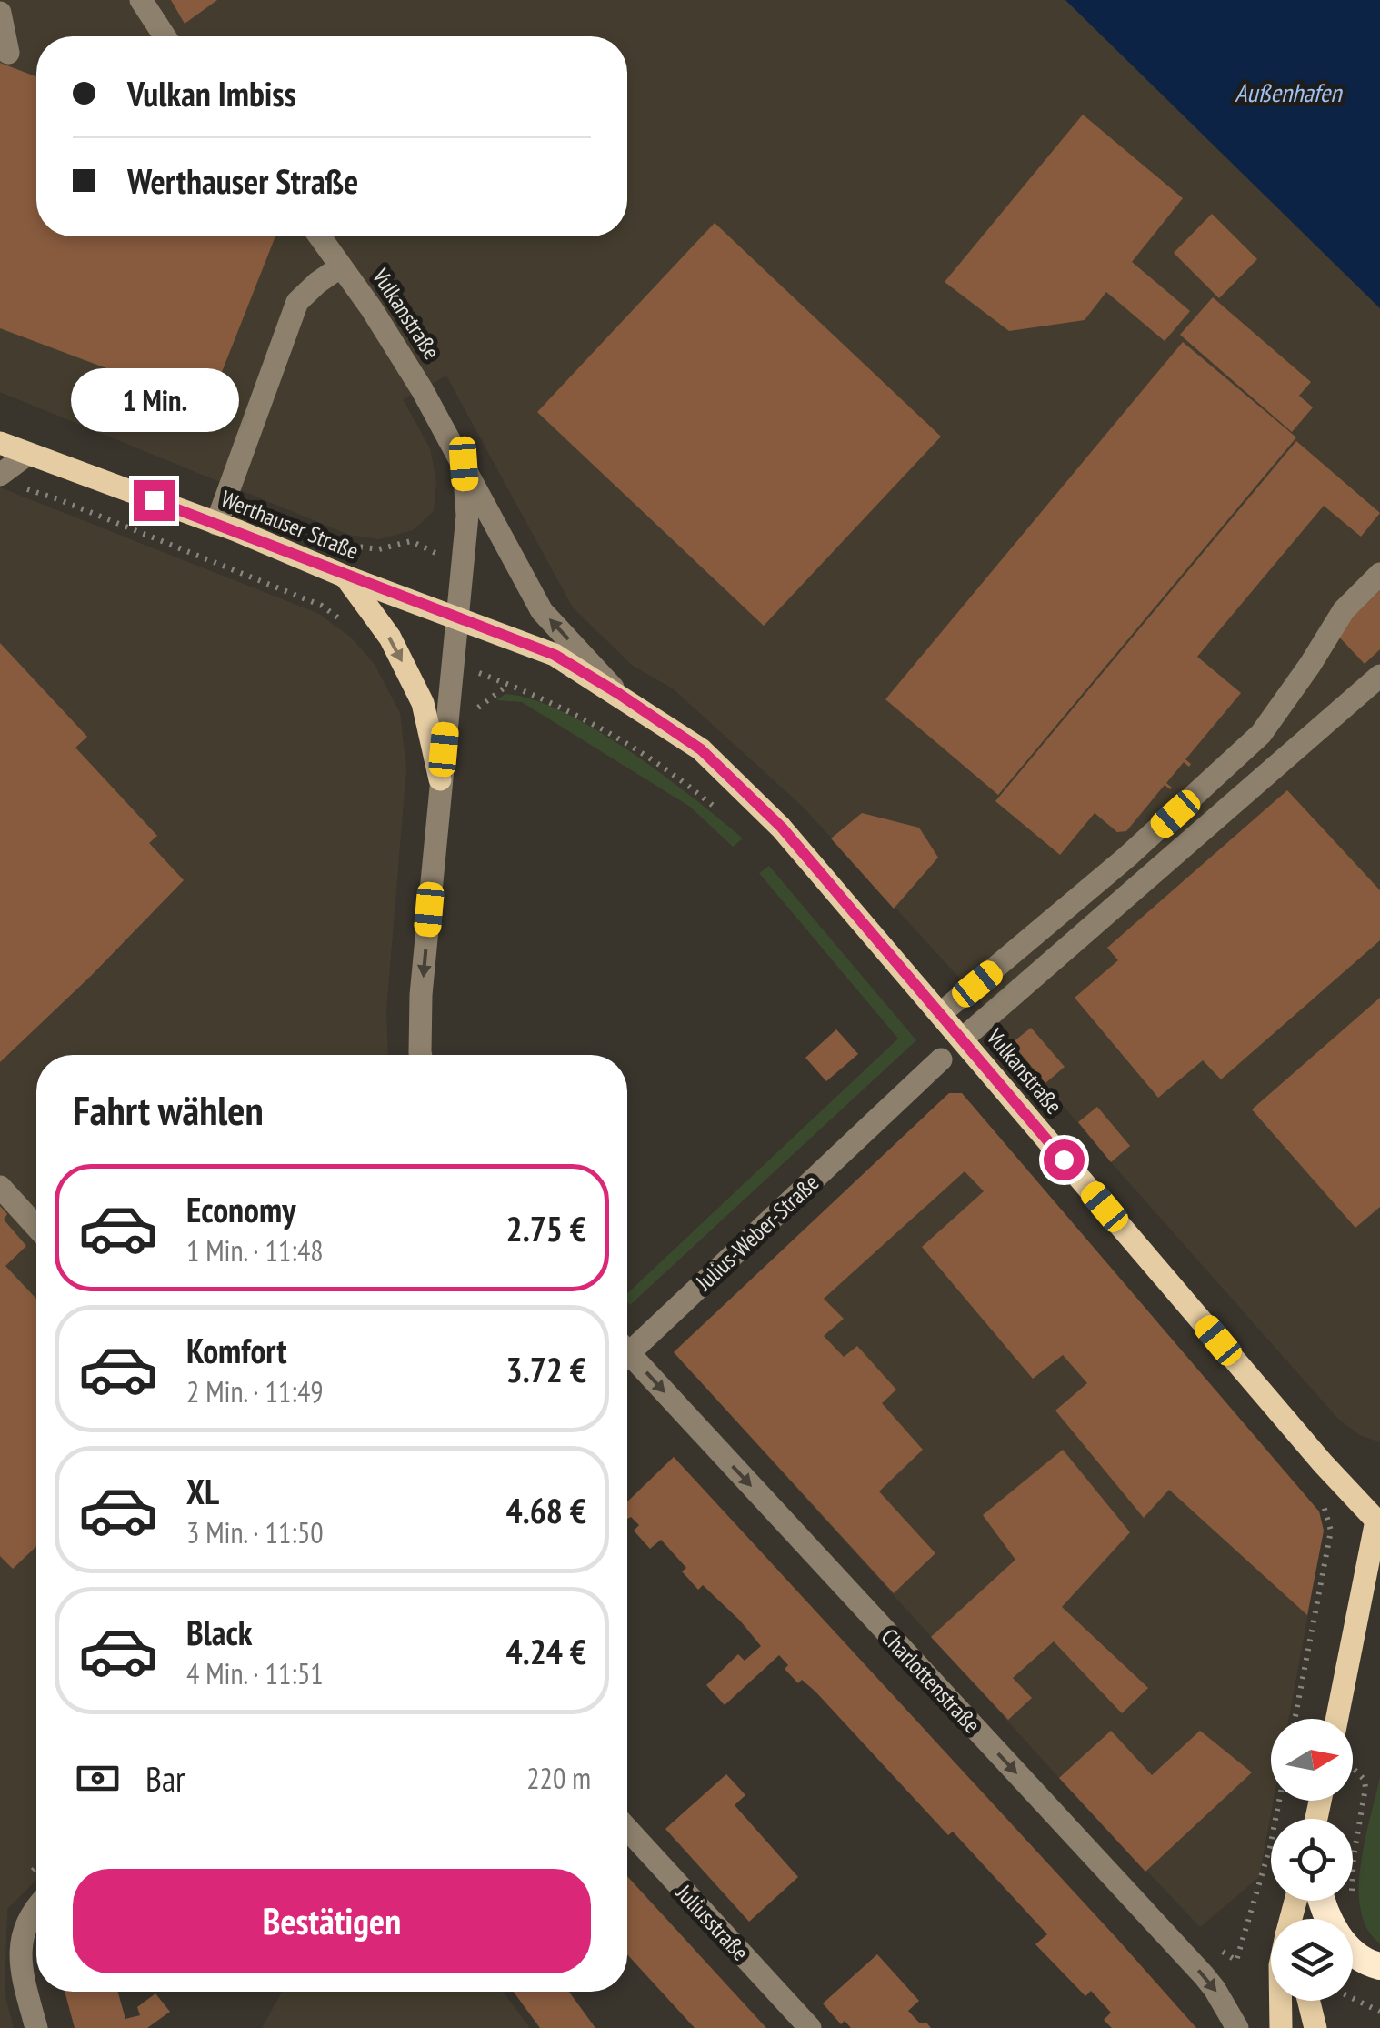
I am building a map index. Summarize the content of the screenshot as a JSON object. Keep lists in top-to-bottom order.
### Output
{
  "streets": {
    "main road": ["Vulkanstraße", "Werthauser Straße"],
    "street": ["Julius-Weber-Straße", "Charlottenstraße", "Juliusstraße"]
  },
  "crossings": [
    ["Vulkanstraße", "Werthauser Straße"]
  ],
  "one_way": ["Charlottenstraße"],
  "water": ["Außenhafen"],
  "north": "right",
  "page": {
    "banner": ["Vulkan Imbiss", "Werthauser Straße"],
    "bubble": "1 Min.",
    "heading": "Fahrt wählen",
    "list": [
      {
        "name": "Economy",
        "note": "1 Min. · 11:48",
        "value": "2.75 €"
      },
      {
        "name": "Komfort",
        "note": "2 Min. · 11:49",
        "value": "3.72 €"
      },
      {
        "name": "XL",
        "note": "3 Min. · 11:50",
        "value": "4.68 €"
      },
      {
        "name": "Black",
        "note": "4 Min. · 11:51",
        "value": "4.24 €"
      }
    ],
    "pay": ["Bar", "220 m"],
    "buttons": "Bestätigen"
  }
}
